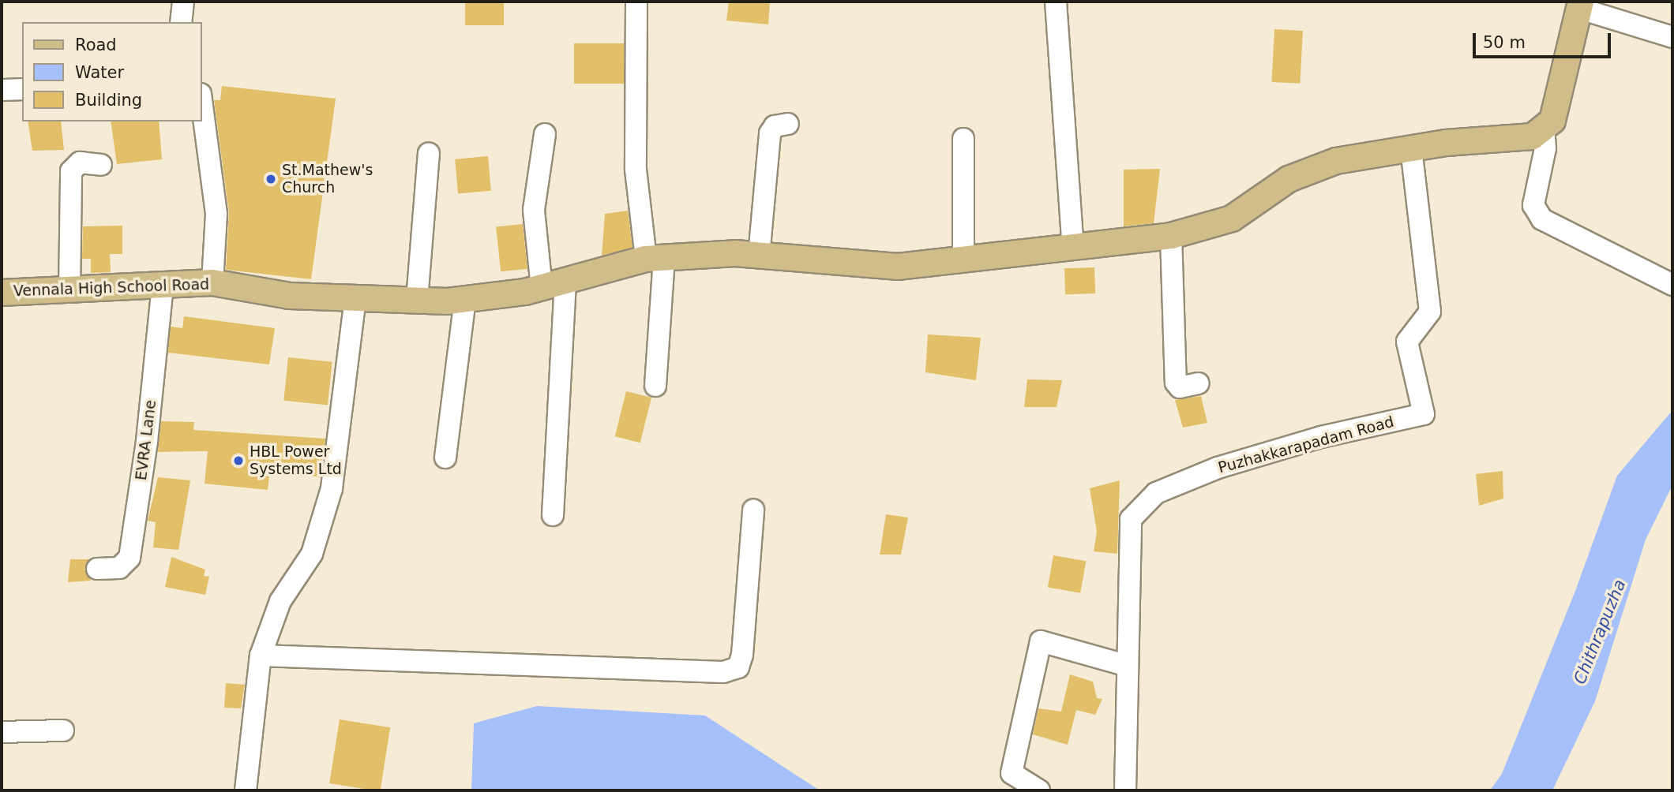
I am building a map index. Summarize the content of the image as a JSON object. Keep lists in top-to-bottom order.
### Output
{
  "streets": {
    "main road": ["Vennala High School Road"],
    "street": ["EVRA Lane", "Puzhakkarapadam Road"]
  },
  "crossings": [
    ["Vennala High School Road", "EVRA Lane"],
    ["Vennala High School Road", "Puzhakkarapadam Road"]
  ],
  "water": ["Chithrapuzha"],
  "places": ["St.Mathew's Church", "HBL Power Systems Ltd"],
  "legend": ["Road", "Water", "Building"],
  "scale_bar": "50 m"
}
